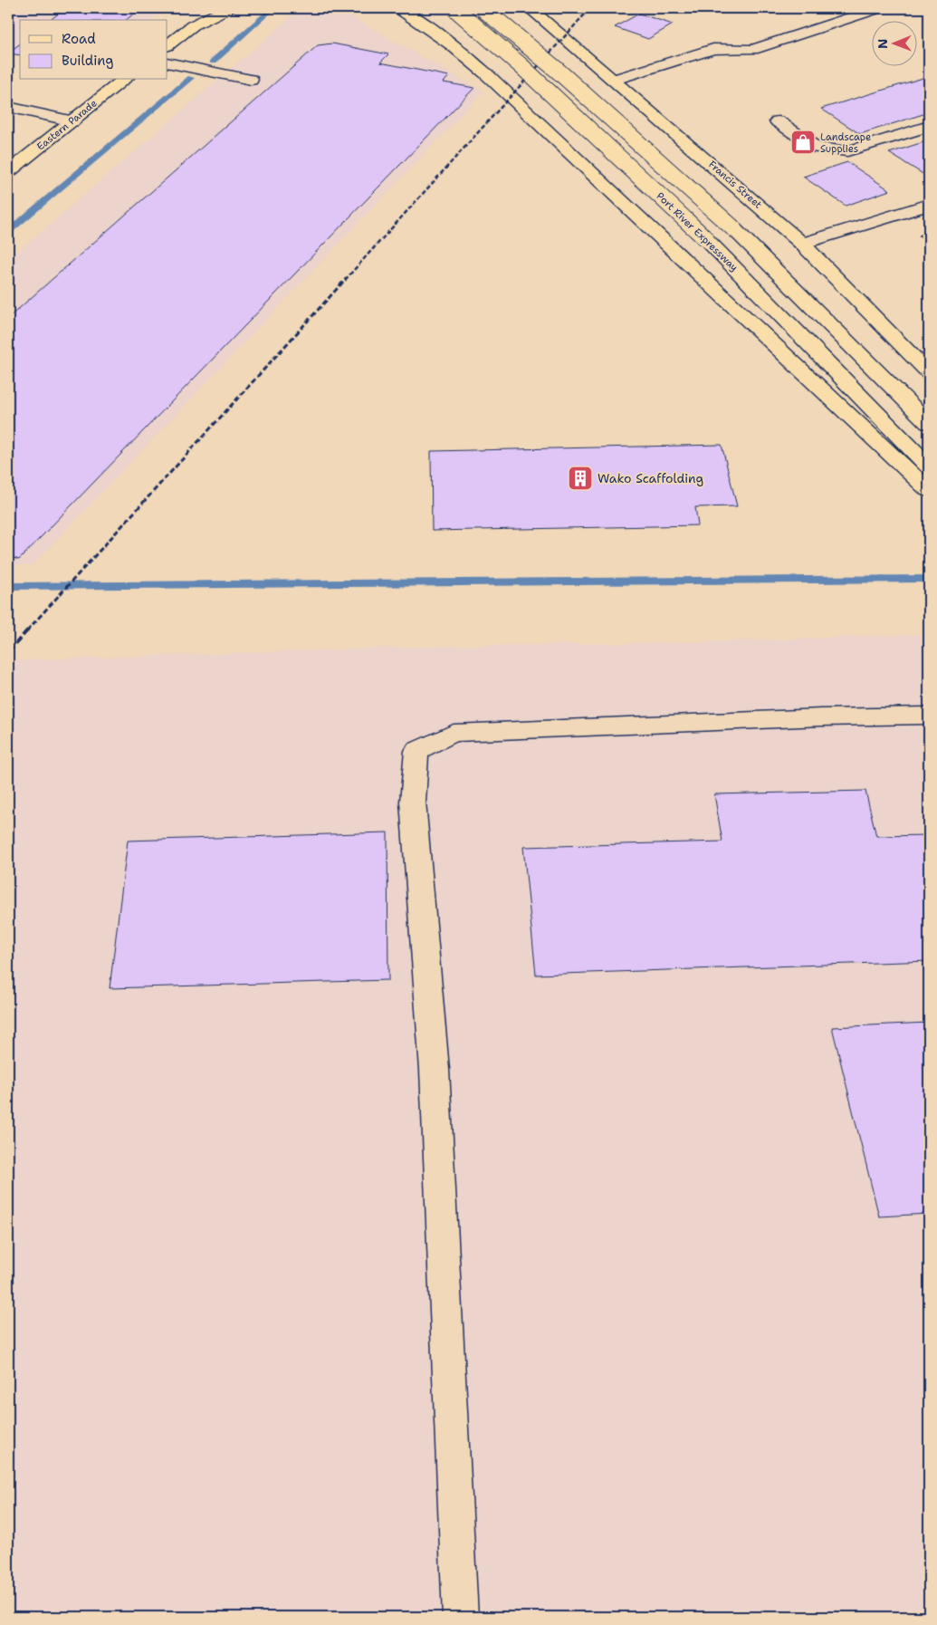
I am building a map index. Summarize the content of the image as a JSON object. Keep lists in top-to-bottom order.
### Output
{
  "streets": {
    "main road": ["Eastern Parade", "Francis Street", "Port River Expressway"]
  },
  "places": {
    "shop": ["Landscape Supplies"],
    "building": ["Wako Scaffolding"]
  },
  "legend": ["Road", "Building"],
  "north": "left"
}
